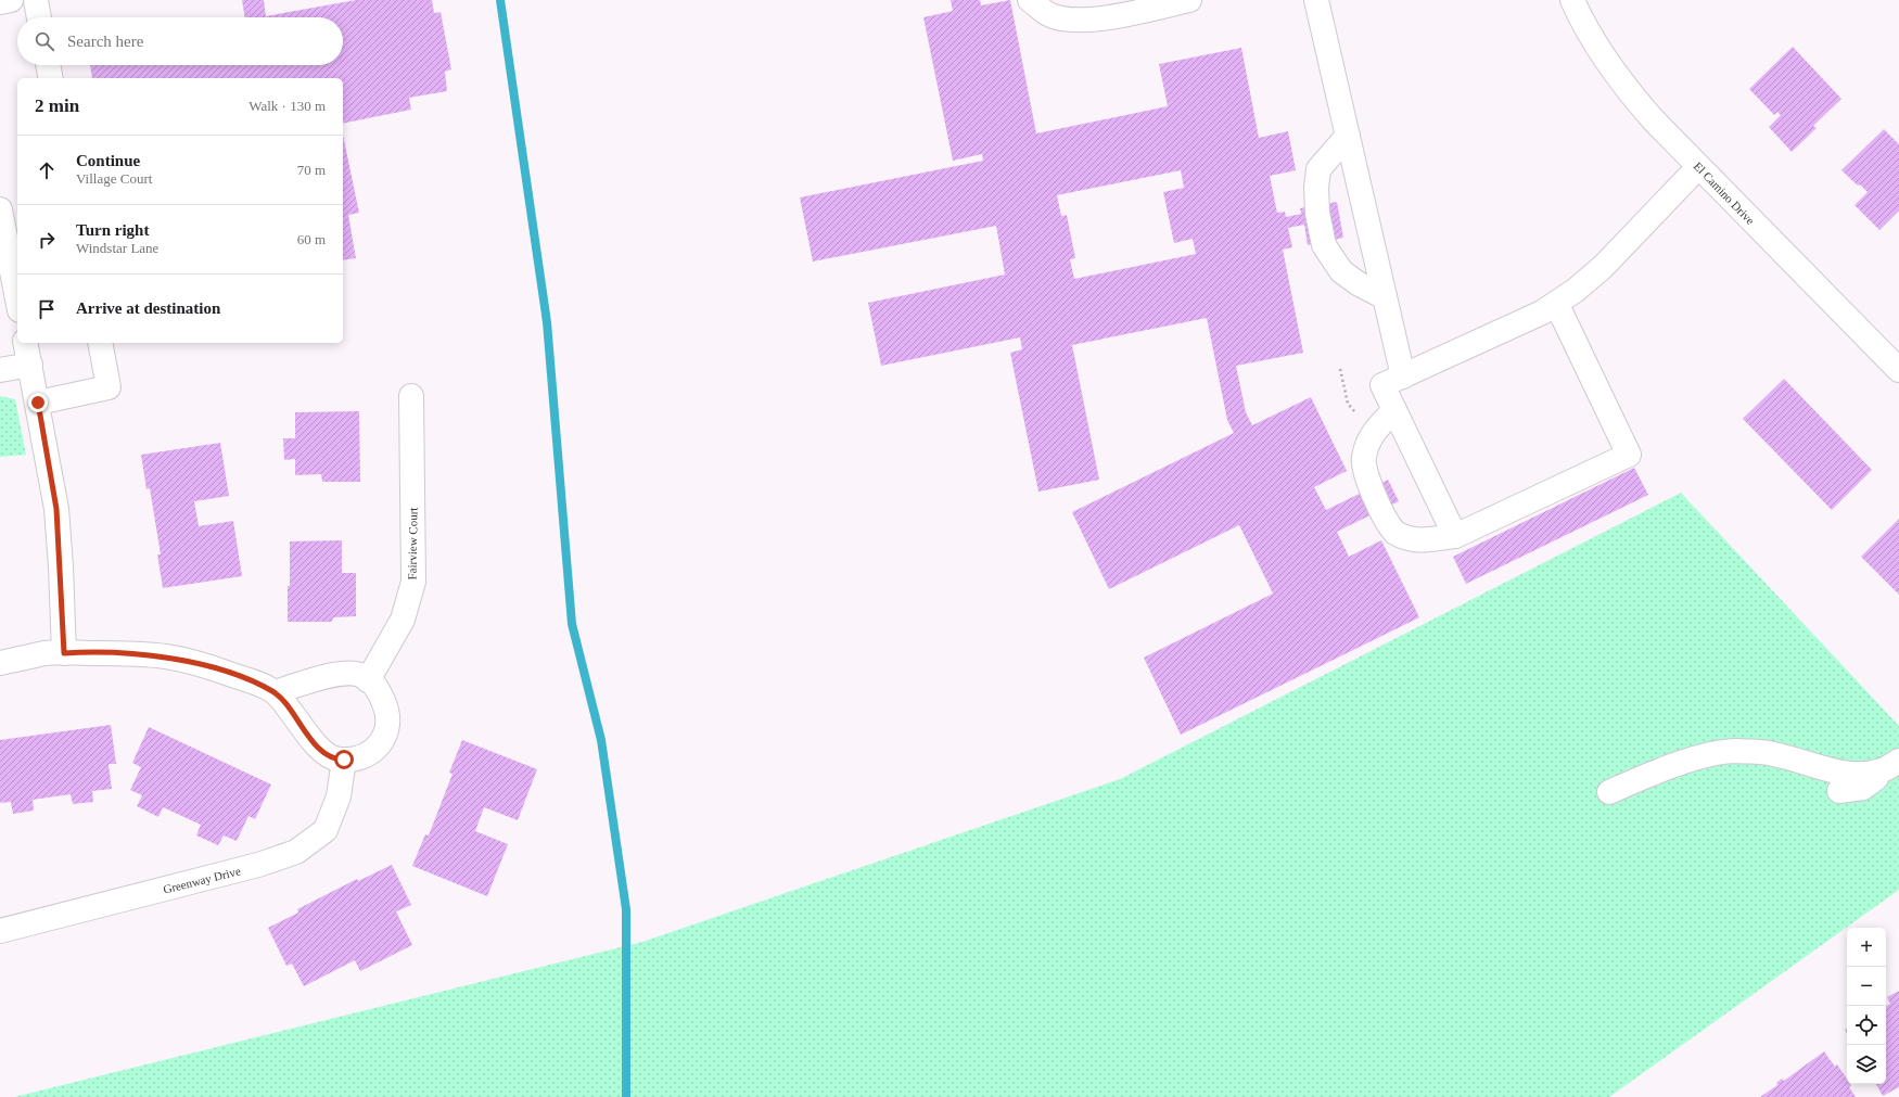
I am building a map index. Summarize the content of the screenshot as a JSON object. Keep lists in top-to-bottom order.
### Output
{
  "streets": {
    "street": ["El Camino Drive", "Fairview Court", "Greenway Drive"]
  },
  "page": {
    "search": "Search here",
    "heading": ["2 min", "Walk · 130 m"],
    "list": [
      ["Continue", "Village Court", "70 m"],
      ["Turn right", "Windstar Lane", "60 m"],
      "Arrive at destination"
    ],
    "map_buttons": ["+", "−"]
  }
}
